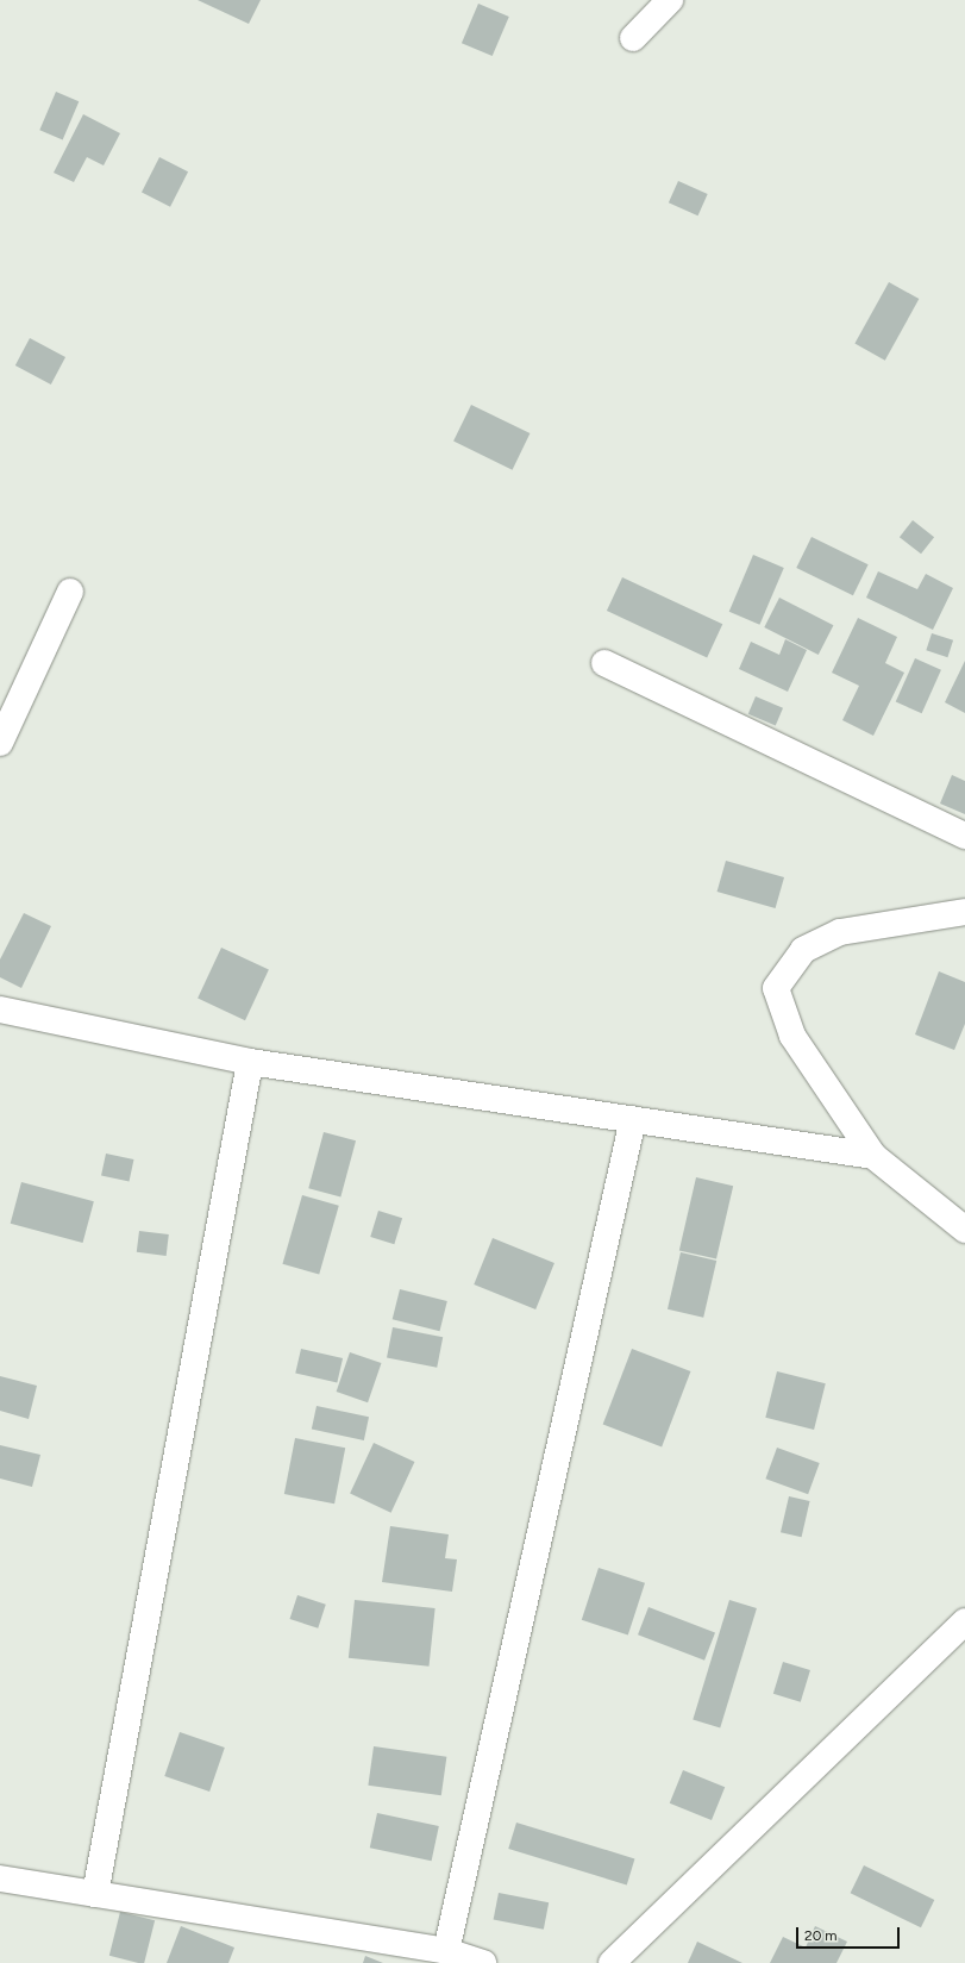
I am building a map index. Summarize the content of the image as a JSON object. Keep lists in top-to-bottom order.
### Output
{
  "scale_bar": "20 m"
}
